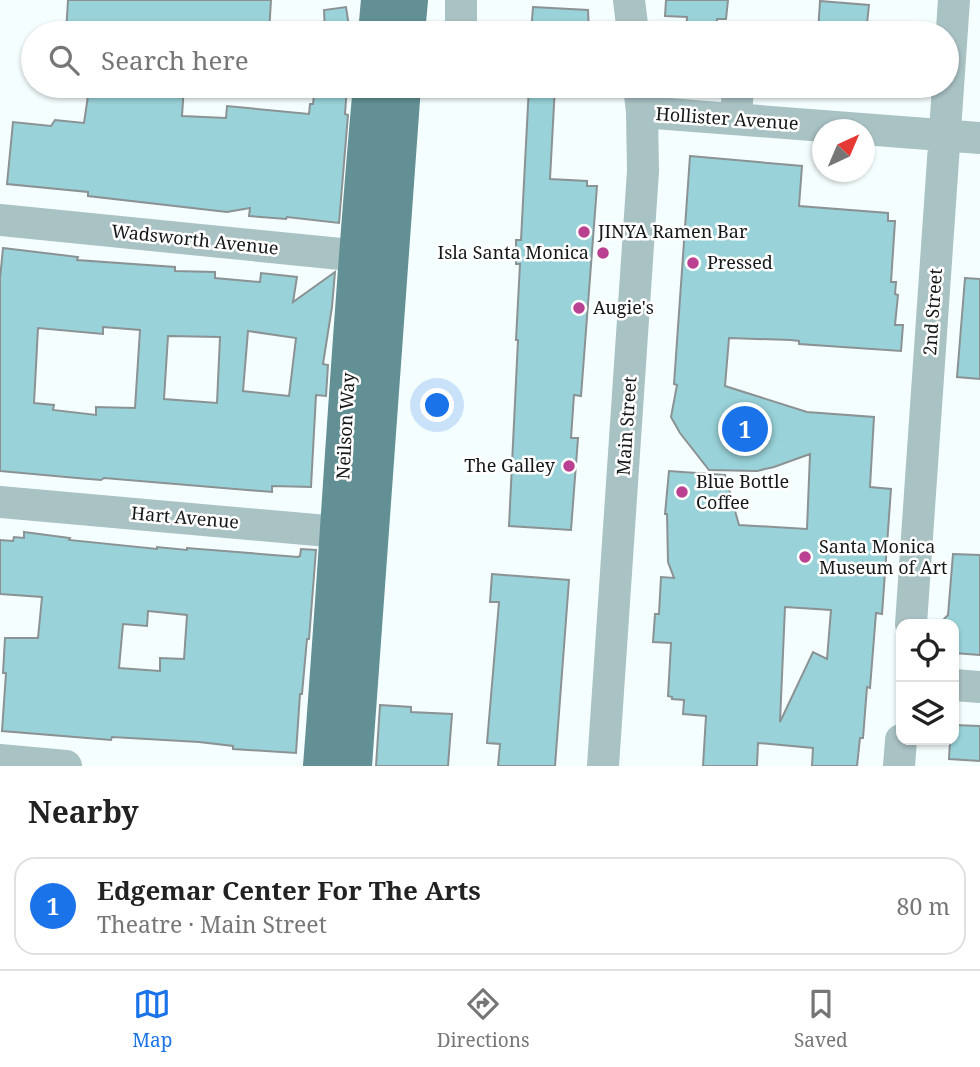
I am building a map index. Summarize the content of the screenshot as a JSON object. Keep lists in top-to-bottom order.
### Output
{
  "streets": {
    "main road": ["Neilson Way"],
    "street": [
      "Hollister Avenue",
      "Wadsworth Avenue",
      "2nd Street",
      "Main Street",
      "Hart Avenue"
    ]
  },
  "crossings": [
    ["Hollister Avenue", "2nd Street"],
    ["Hollister Avenue", "Main Street"],
    ["Wadsworth Avenue", "Neilson Way"],
    ["Neilson Way", "Hart Avenue"]
  ],
  "places": [
    "JINYA Ramen Bar",
    "Isla Santa Monica",
    "Pressed",
    "Augie's",
    "The Galley",
    "Blue Bottle Coffee",
    "Santa Monica Museum of Art"
  ],
  "north": "top right",
  "page": {
    "search": "Search here",
    "pins": "1",
    "heading": "Nearby",
    "list": [
      {
        "mark": "1",
        "name": "Edgemar Center For The Arts",
        "note": "Theatre · Main Street",
        "value": "80 m"
      }
    ],
    "nav": ["Map", "Directions", "Saved"]
  }
}
